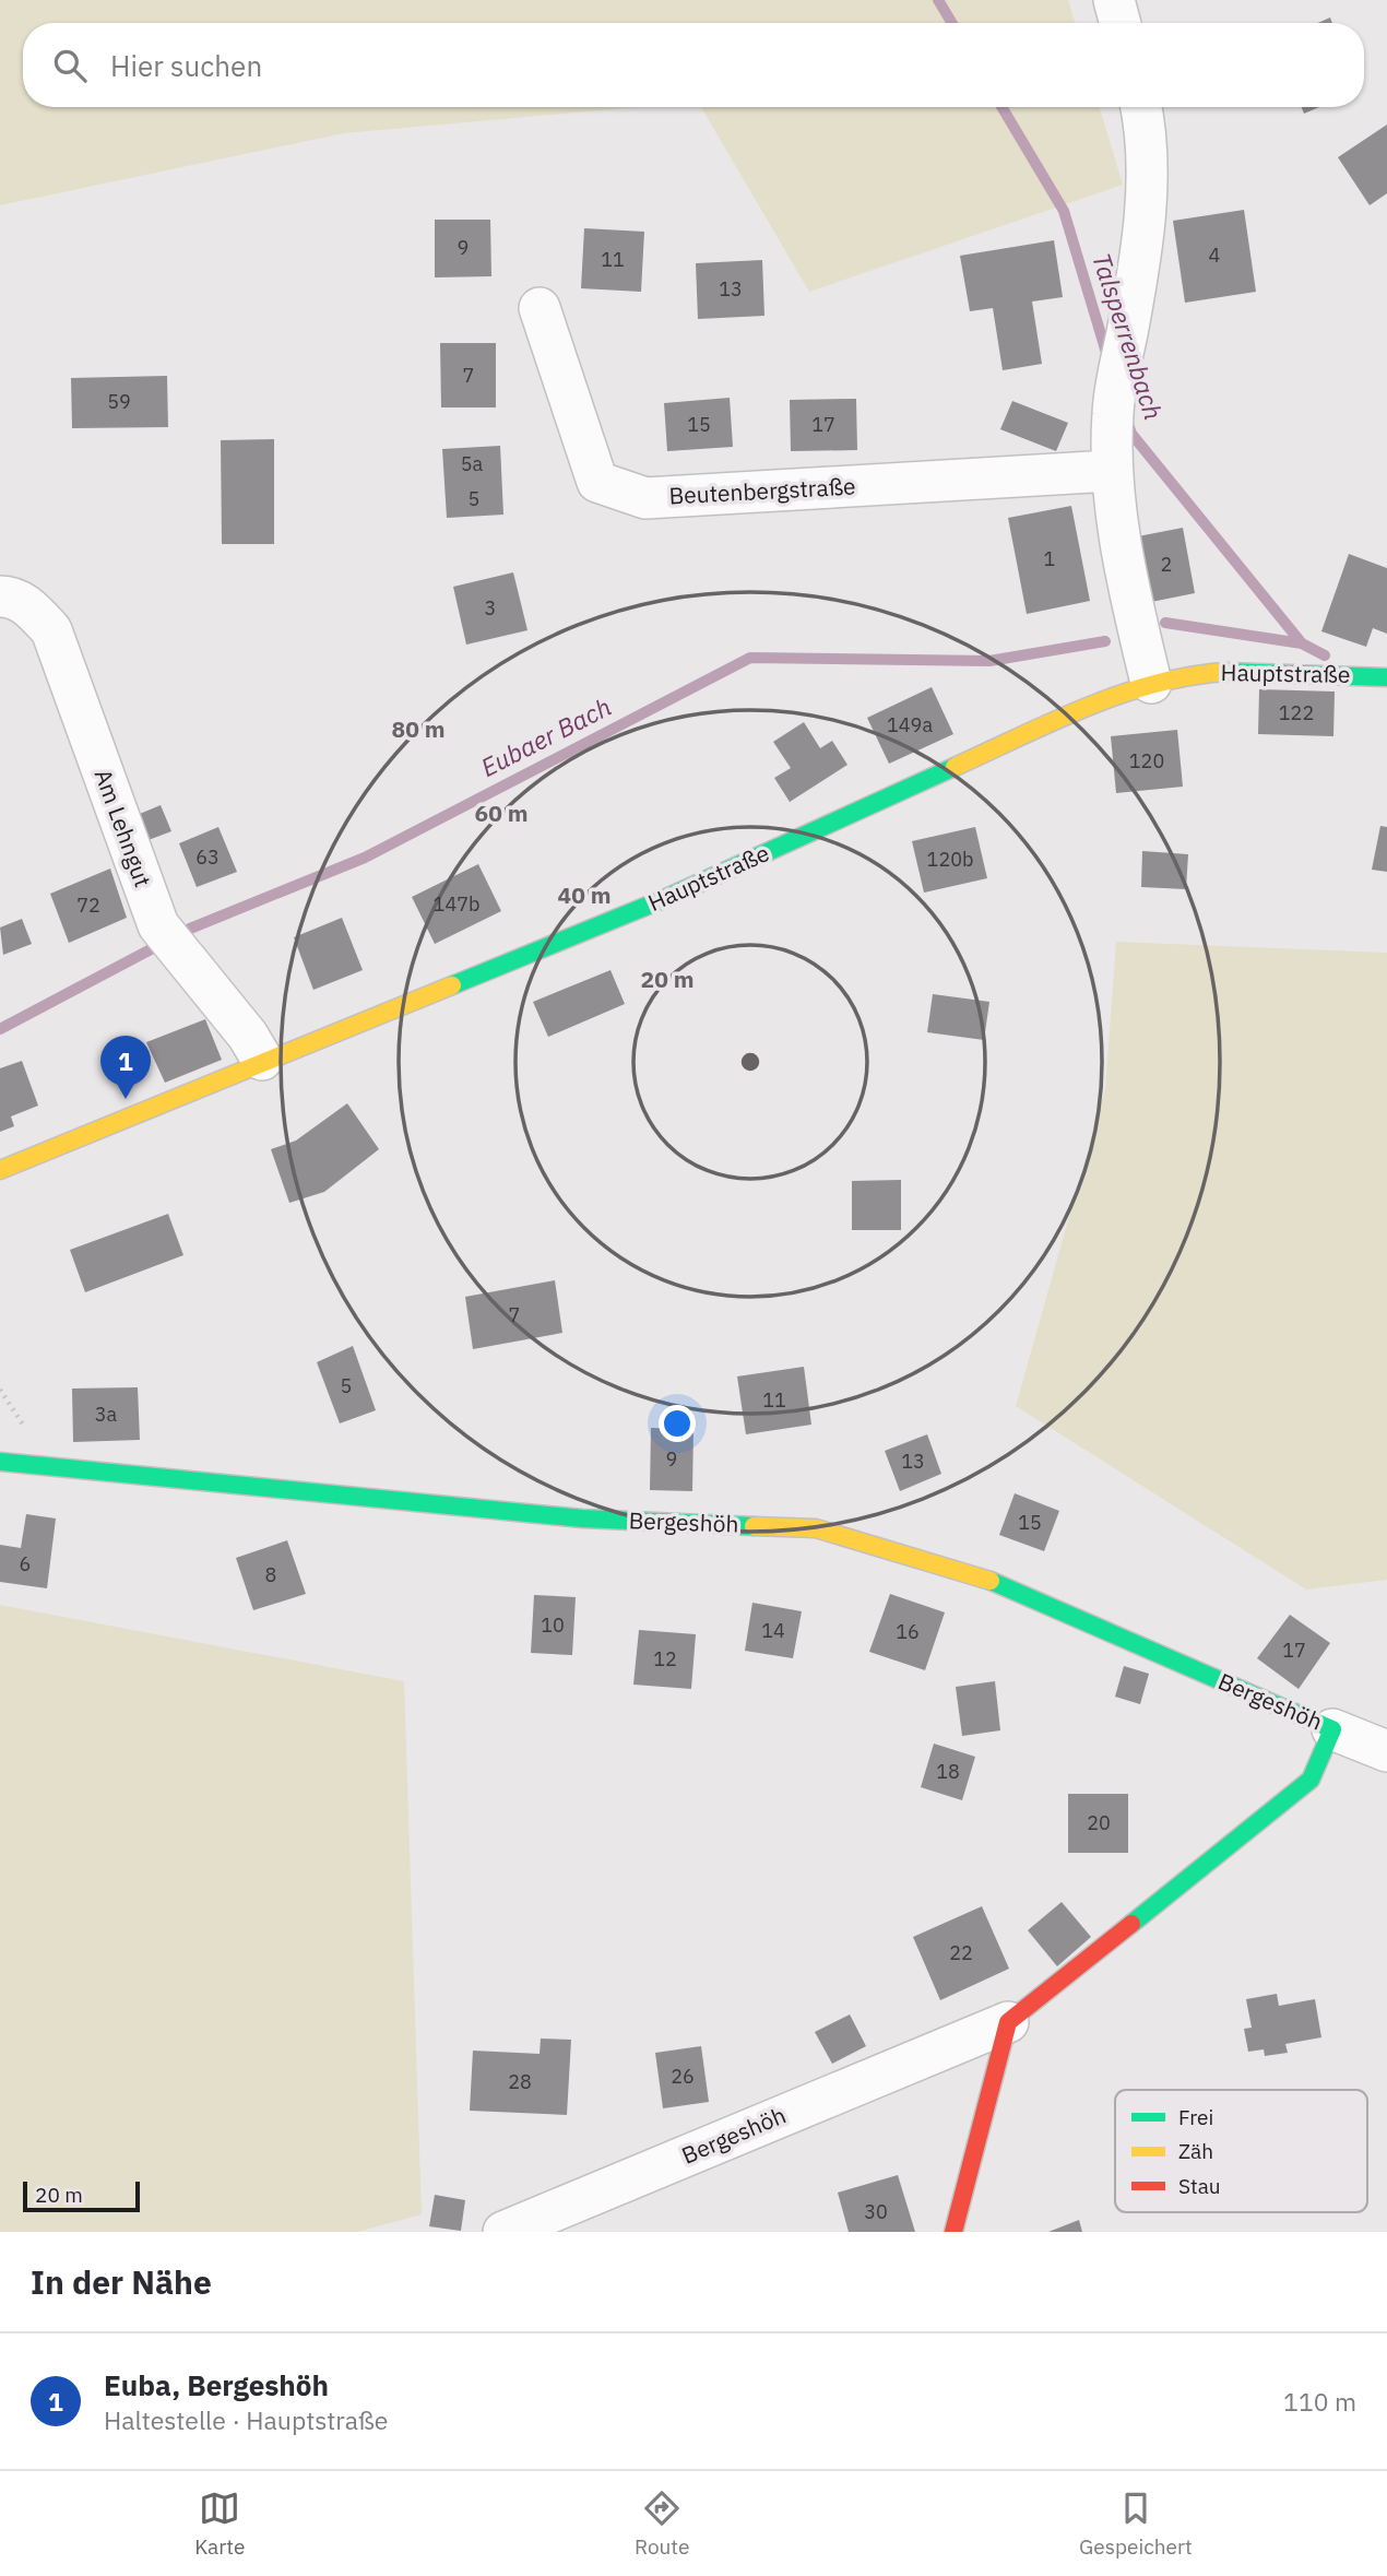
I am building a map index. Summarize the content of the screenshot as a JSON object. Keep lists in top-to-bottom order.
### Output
{
  "streets": {
    "street": [
      "Beutenbergstraße",
      "Hauptstraße",
      "Am Lehngut",
      "Bergeshöh"
    ]
  },
  "crossings": [
    ["Hauptstraße", "Am Lehngut"]
  ],
  "water": ["Talsperrenbach", "Eubaer Bach"],
  "house_numbers": [
    "9",
    "4",
    "11",
    "13",
    "7",
    "59",
    "15",
    "17",
    "5a",
    "5",
    "1",
    "2",
    "3",
    "122",
    "149a",
    "120",
    "63",
    "120b",
    "147b",
    "72",
    "7",
    "5",
    "11",
    "3a",
    "9",
    "13",
    "15",
    "6",
    "8",
    "10",
    "14",
    "16",
    "17",
    "12",
    "18",
    "20",
    "22",
    "26",
    "28",
    "30"
  ],
  "legend": ["Frei", "Zäh", "Stau"],
  "scale_bar": "20 m",
  "page": {
    "search": "Hier suchen",
    "pins": "1",
    "scale": "20 m",
    "heading": "In der Nähe",
    "list": [
      {
        "mark": "1",
        "name": "Euba, Bergeshöh",
        "note": "Haltestelle · Hauptstraße",
        "value": "110 m"
      }
    ],
    "nav": ["Karte", "Route", "Gespeichert"]
  },
  "rings": [
    "80 m",
    "60 m",
    "40 m",
    "20 m"
  ]
}
